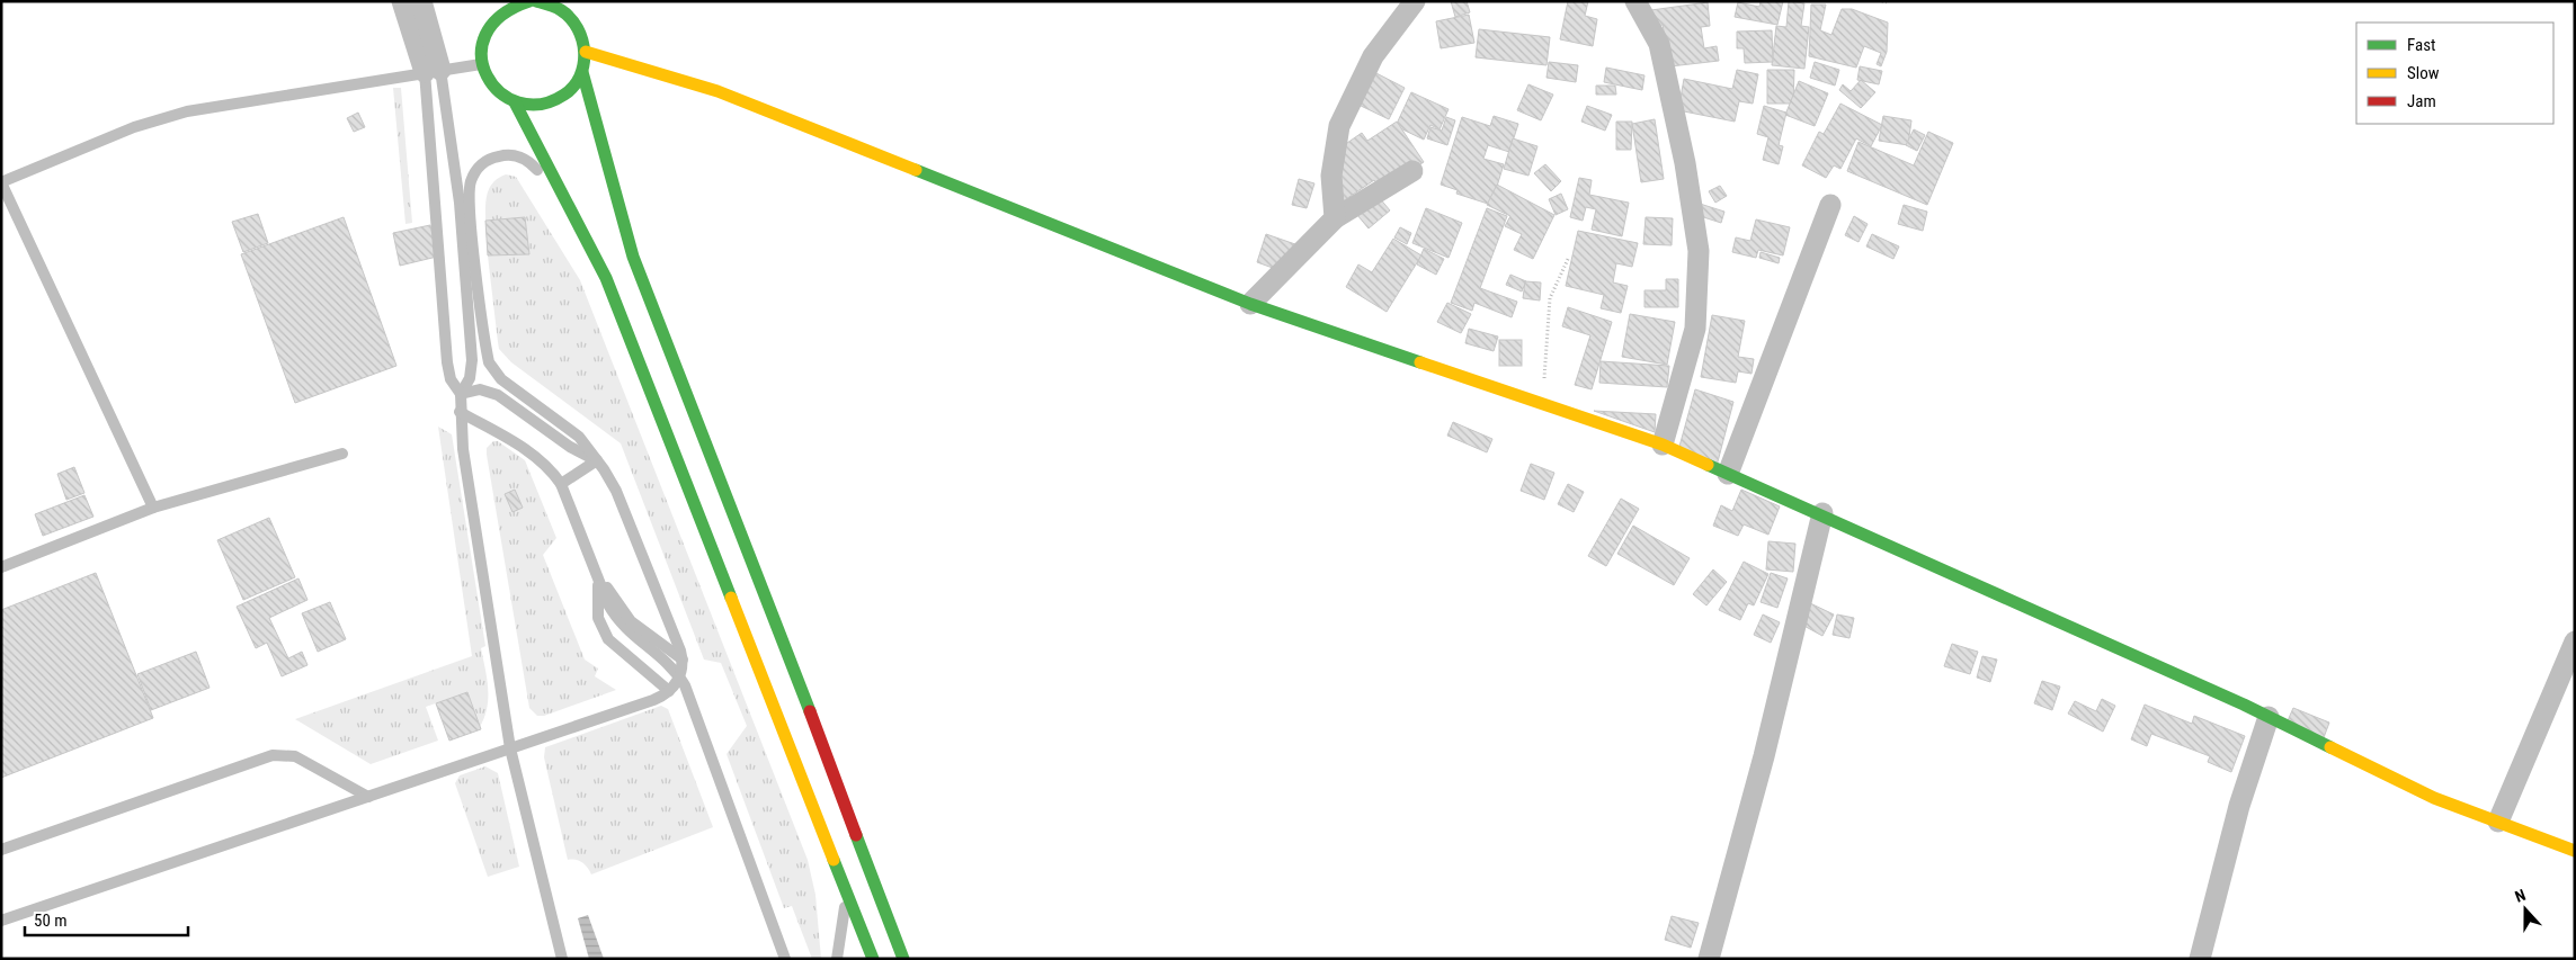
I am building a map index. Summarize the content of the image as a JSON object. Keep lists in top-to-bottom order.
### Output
{
  "legend": ["Fast", "Slow", "Jam"],
  "scale_bar": "50 m",
  "north": "top"
}
